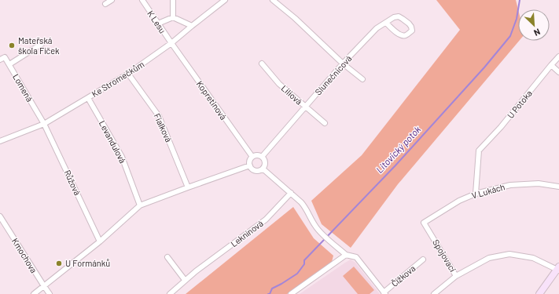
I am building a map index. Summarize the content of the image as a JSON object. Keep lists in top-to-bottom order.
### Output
{
  "streets": {
    "street": [
      "K Lesu",
      "Slunečnicová",
      "Ke Stromečkům",
      "Lomená",
      "Liliová",
      "Kopretinová",
      "U Potoka",
      "Fialková",
      "Levandulová",
      "Růžová",
      "V Lukách",
      "Leknínová",
      "Kmochova",
      "Spojovací",
      "Čížkova"
    ]
  },
  "crossings": [
    ["K Lesu", "Ke Stromečkům"],
    ["K Lesu", "Kopretinová"],
    ["Slunečnicová", "Liliová"],
    ["Slunečnicová", "Kopretinová"],
    ["Ke Stromečkům", "Lomená"],
    ["Ke Stromečkům", "Kopretinová"],
    ["Ke Stromečkům", "Fialková"],
    ["Ke Stromečkům", "Levandulová"],
    ["Ke Stromečkům", "Růžová"],
    ["Lomená", "Růžová"],
    ["U Potoka", "V Lukách"],
    ["V Lukách", "Spojovací"]
  ],
  "water": ["Litovický potok"],
  "places": ["Mateřská škola Fíček", "U Formánků"],
  "north": "bottom right"
}
